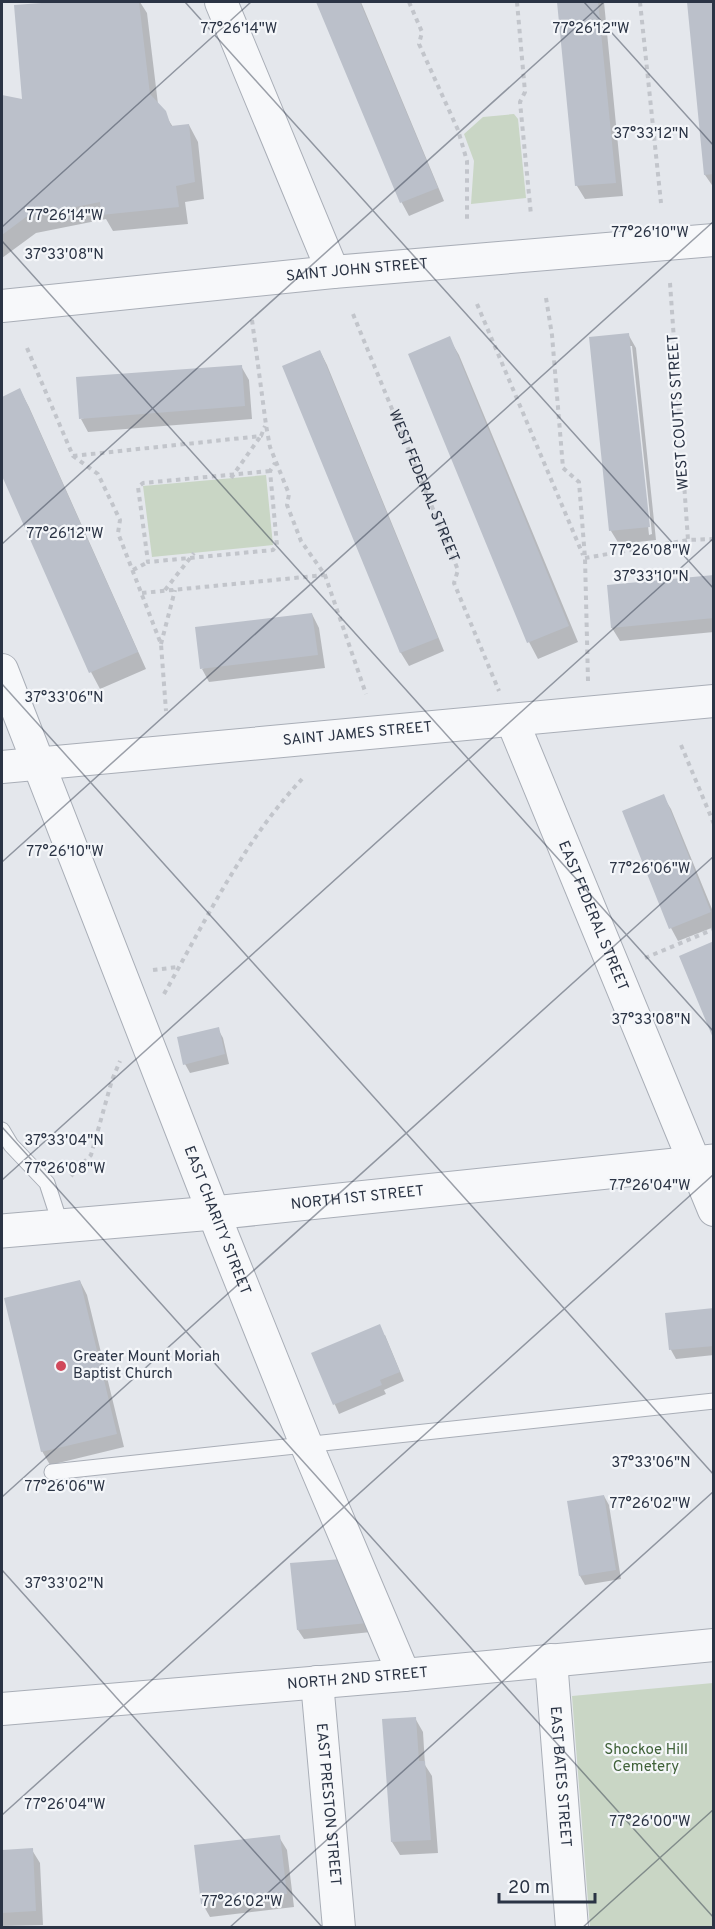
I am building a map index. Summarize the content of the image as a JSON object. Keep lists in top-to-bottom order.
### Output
{
  "streets": {
    "street": [
      "SAINT JOHN STREET",
      "SAINT JAMES STREET",
      "EAST FEDERAL STREET",
      "NORTH 1ST STREET",
      "EAST CHARITY STREET",
      "NORTH 2ND STREET",
      "EAST BATES STREET",
      "EAST PRESTON STREET"
    ],
    "path": ["WEST COUTTS STREET", "WEST FEDERAL STREET"]
  },
  "crossings": [
    ["SAINT JAMES STREET", "EAST FEDERAL STREET"],
    ["SAINT JAMES STREET", "EAST CHARITY STREET"],
    ["EAST FEDERAL STREET", "NORTH 1ST STREET"],
    ["NORTH 1ST STREET", "EAST CHARITY STREET"],
    ["EAST CHARITY STREET", "NORTH 2ND STREET"],
    ["NORTH 2ND STREET", "EAST BATES STREET"],
    ["NORTH 2ND STREET", "EAST PRESTON STREET"]
  ],
  "parks": ["Shockoe Hill Cemetery"],
  "places": ["Greater Mount Moriah Baptist Church"],
  "scale_bar": "20 m",
  "coordinates": [
    "77°26'14\"W",
    "77°26'12\"W",
    "37°33'12\"N",
    "77°26'10\"W",
    "37°33'08\"N",
    "77°26'08\"W",
    "37°33'10\"N",
    "37°33'06\"N",
    "77°26'06\"W",
    "37°33'04\"N",
    "77°26'04\"W",
    "77°26'02\"W",
    "37°33'02\"N",
    "77°26'00\"W"
  ]
}
